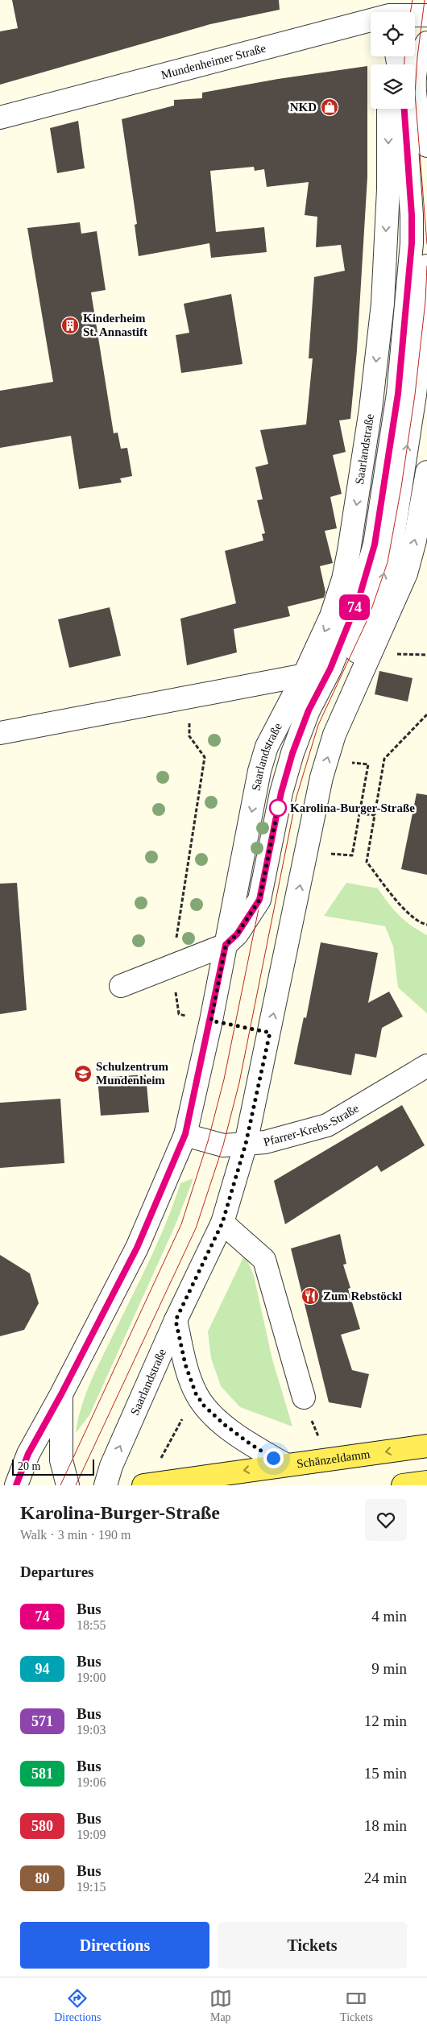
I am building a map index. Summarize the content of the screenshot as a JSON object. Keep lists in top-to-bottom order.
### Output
{
  "streets": {
    "main road": ["Schänzeldamm"],
    "street": ["Mundenheimer Straße", "Saarlandstraße", "Pfarrer-Krebs-Straße"]
  },
  "crossings": [
    ["Saarlandstraße", "Pfarrer-Krebs-Straße"]
  ],
  "one_way": ["Schänzeldamm"],
  "places": {
    "shop": ["NKD"],
    "building": ["Kinderheim St. Annastift"],
    "other": ["Karolina-Burger-Straße"],
    "school or university": ["Schulzentrum Mundenheim"],
    "restaurant": ["Zum Rebstöckl"]
  },
  "lines": ["bus line 74"],
  "scale_bar": "20 m",
  "page": {
    "on_map": "74",
    "scale": "20 m",
    "heading": [
      ["Karolina-Burger-Straße", "Walk · 3 min · 190 m"],
      "Departures"
    ],
    "list": [
      {
        "mark": "74",
        "name": "Bus",
        "note": "18:55",
        "value": "4 min"
      },
      {
        "mark": "94",
        "name": "Bus",
        "note": "19:00",
        "value": "9 min"
      },
      {
        "mark": "571",
        "name": "Bus",
        "note": "19:03",
        "value": "12 min"
      },
      {
        "mark": "581",
        "name": "Bus",
        "note": "19:06",
        "value": "15 min"
      },
      {
        "mark": "580",
        "name": "Bus",
        "note": "19:09",
        "value": "18 min"
      },
      {
        "mark": "80",
        "name": "Bus",
        "note": "19:15",
        "value": "24 min"
      }
    ],
    "buttons": ["Directions", "Tickets"],
    "tabs": ["Directions", "Map", "Tickets"]
  }
}
